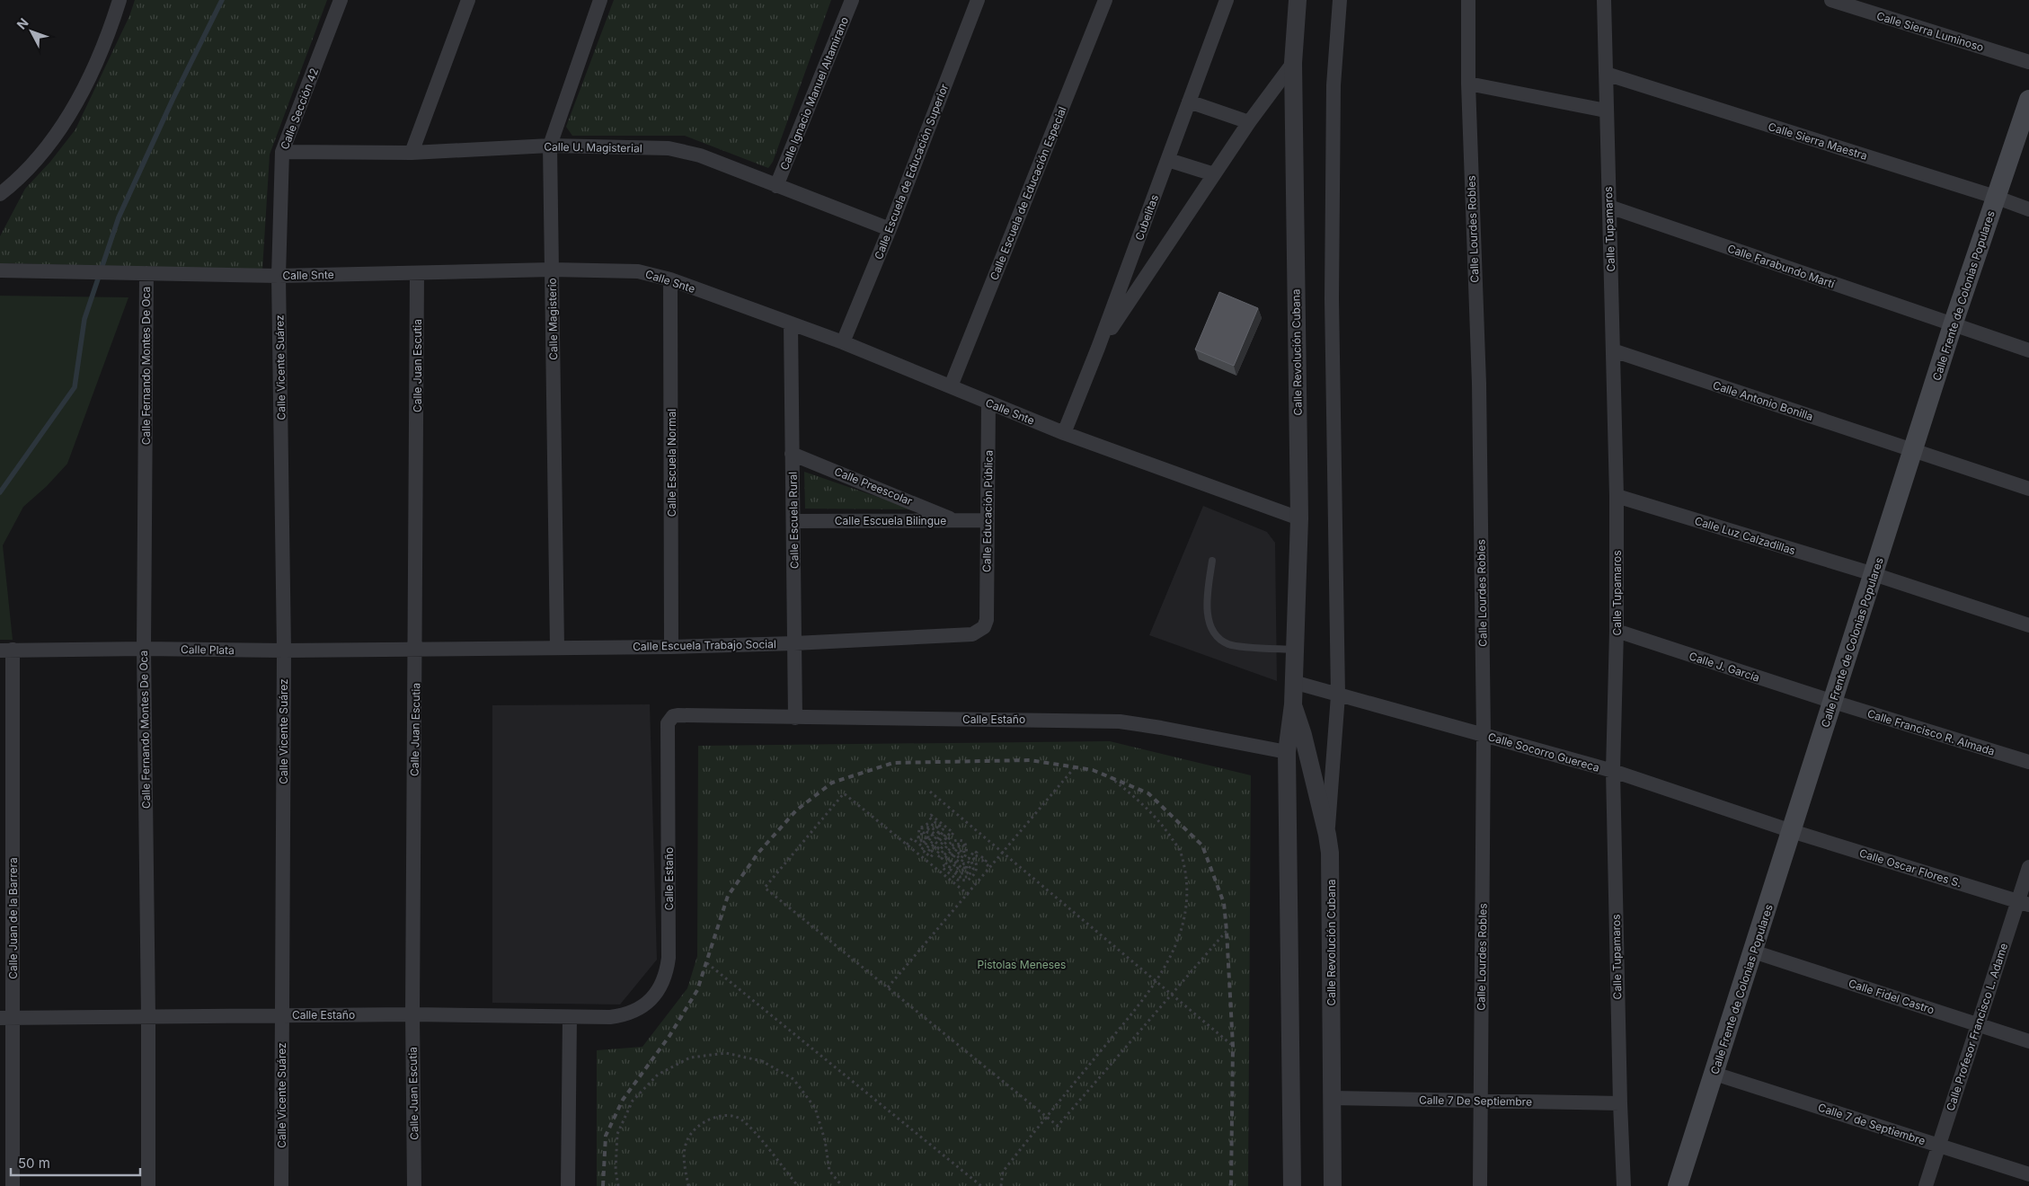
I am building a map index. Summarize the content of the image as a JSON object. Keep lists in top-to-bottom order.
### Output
{
  "streets": {
    "main road": ["Calle Frente de Colonias Populares"],
    "street": [
      "Calle Sierra Luminoso",
      "Calle Ignacio Manuel Altamirano",
      "Calle Sección 42",
      "Calle Sierra Maestra",
      "Calle U. Magisterial",
      "Calle Escuela de Educación Superior",
      "Calle Escuela de Educación Especial",
      "Cubelitas",
      "Calle Lourdes Robles",
      "Calle Tupamaros",
      "Calle Farabundo Martí",
      "Calle Snte",
      "Calle Magisterio",
      "Calle Revolución Cubana",
      "Calle Fernando Montes De Oca",
      "Calle Juan Escutia",
      "Calle Vicente Suárez",
      "Calle Antonio Bonilla",
      "Calle Escuela Normal",
      "Calle Preescolar",
      "Calle Educación Pública",
      "Calle Escuela Rural",
      "Calle Escuela Bilingue",
      "Calle Luz Calzadillas",
      "Calle Escuela Trabajo Social",
      "Calle Plata",
      "Calle J. García",
      "Calle Estaño",
      "Calle Francisco R. Almada",
      "Calle Socorro Guereca",
      "Calle Oscar Flores S.",
      "Calle Juan de la Barrera",
      "Calle Fidel Castro",
      "Calle Profesor Francisco L. Adame",
      "Calle 7 De Septiembre",
      "Calle 7 de Septiembre"
    ]
  },
  "crossings": [
    ["Calle Ignacio Manuel Altamirano", "Calle U. Magisterial"],
    ["Calle Sección 42", "Calle U. Magisterial"],
    ["Calle Sección 42", "Calle Snte"],
    ["Calle Sección 42", "Calle Vicente Suárez"],
    ["Calle Sierra Maestra", "Calle Tupamaros"],
    ["Calle Sierra Maestra", "Calle Frente de Colonias Populares"],
    ["Calle U. Magisterial", "Calle Escuela de Educación Superior"],
    ["Calle U. Magisterial", "Calle Magisterio"],
    ["Calle Escuela de Educación Superior", "Calle Snte"],
    ["Calle Escuela de Educación Especial", "Calle Snte"],
    ["Cubelitas", "Calle Snte"],
    ["Calle Lourdes Robles", "Calle Socorro Guereca"],
    ["Calle Lourdes Robles", "Calle 7 De Septiembre"],
    ["Calle Tupamaros", "Calle Farabundo Martí"],
    ["Calle Tupamaros", "Calle Antonio Bonilla"],
    ["Calle Tupamaros", "Calle Luz Calzadillas"],
    ["Calle Tupamaros", "Calle J. García"],
    ["Calle Tupamaros", "Calle Socorro Guereca"],
    ["Calle Tupamaros", "Calle 7 De Septiembre"],
    ["Calle Farabundo Martí", "Calle Frente de Colonias Populares"],
    ["Calle Snte", "Calle Magisterio"],
    ["Calle Snte", "Calle Revolución Cubana"],
    ["Calle Snte", "Calle Fernando Montes De Oca"],
    ["Calle Snte", "Calle Juan Escutia"],
    ["Calle Snte", "Calle Vicente Suárez"],
    ["Calle Snte", "Calle Escuela Normal"],
    ["Calle Snte", "Calle Educación Pública"],
    ["Calle Snte", "Calle Escuela Rural"],
    ["Calle Frente de Colonias Populares", "Calle Antonio Bonilla"],
    ["Calle Frente de Colonias Populares", "Calle Luz Calzadillas"],
    ["Calle Frente de Colonias Populares", "Calle J. García"],
    ["Calle Frente de Colonias Populares", "Calle Francisco R. Almada"],
    ["Calle Frente de Colonias Populares", "Calle Socorro Guereca"],
    ["Calle Frente de Colonias Populares", "Calle Oscar Flores S."],
    ["Calle Frente de Colonias Populares", "Calle Fidel Castro"],
    ["Calle Frente de Colonias Populares", "Calle 7 de Septiembre"],
    ["Calle Magisterio", "Calle Escuela Trabajo Social"],
    ["Calle Revolución Cubana", "Calle Estaño"],
    ["Calle Revolución Cubana", "Calle Socorro Guereca"],
    ["Calle Revolución Cubana", "Calle 7 De Septiembre"],
    ["Calle Fernando Montes De Oca", "Calle Plata"],
    ["Calle Fernando Montes De Oca", "Calle Estaño"],
    ["Calle Juan Escutia", "Calle Escuela Trabajo Social"],
    ["Calle Juan Escutia", "Calle Plata"],
    ["Calle Juan Escutia", "Calle Estaño"],
    ["Calle Vicente Suárez", "Calle Plata"],
    ["Calle Vicente Suárez", "Calle Estaño"],
    ["Calle Escuela Normal", "Calle Escuela Trabajo Social"],
    ["Calle Preescolar", "Calle Escuela Rural"],
    ["Calle Preescolar", "Calle Escuela Bilingue"],
    ["Calle Educación Pública", "Calle Escuela Bilingue"],
    ["Calle Educación Pública", "Calle Escuela Trabajo Social"],
    ["Calle Escuela Rural", "Calle Escuela Bilingue"],
    ["Calle Escuela Rural", "Calle Escuela Trabajo Social"],
    ["Calle Escuela Rural", "Calle Estaño"],
    ["Calle Escuela Trabajo Social", "Calle Plata"],
    ["Calle Plata", "Calle Juan de la Barrera"],
    ["Calle J. García", "Calle Francisco R. Almada"],
    ["Calle Estaño", "Calle Juan de la Barrera"],
    ["Calle Socorro Guereca", "Calle Oscar Flores S."],
    ["Calle Oscar Flores S.", "Calle Profesor Francisco L. Adame"],
    ["Calle Fidel Castro", "Calle Profesor Francisco L. Adame"],
    ["Calle Profesor Francisco L. Adame", "Calle 7 de Septiembre"]
  ],
  "parks": ["Pistolas Meneses"],
  "scale_bar": "50 m",
  "north": "top left"
}
